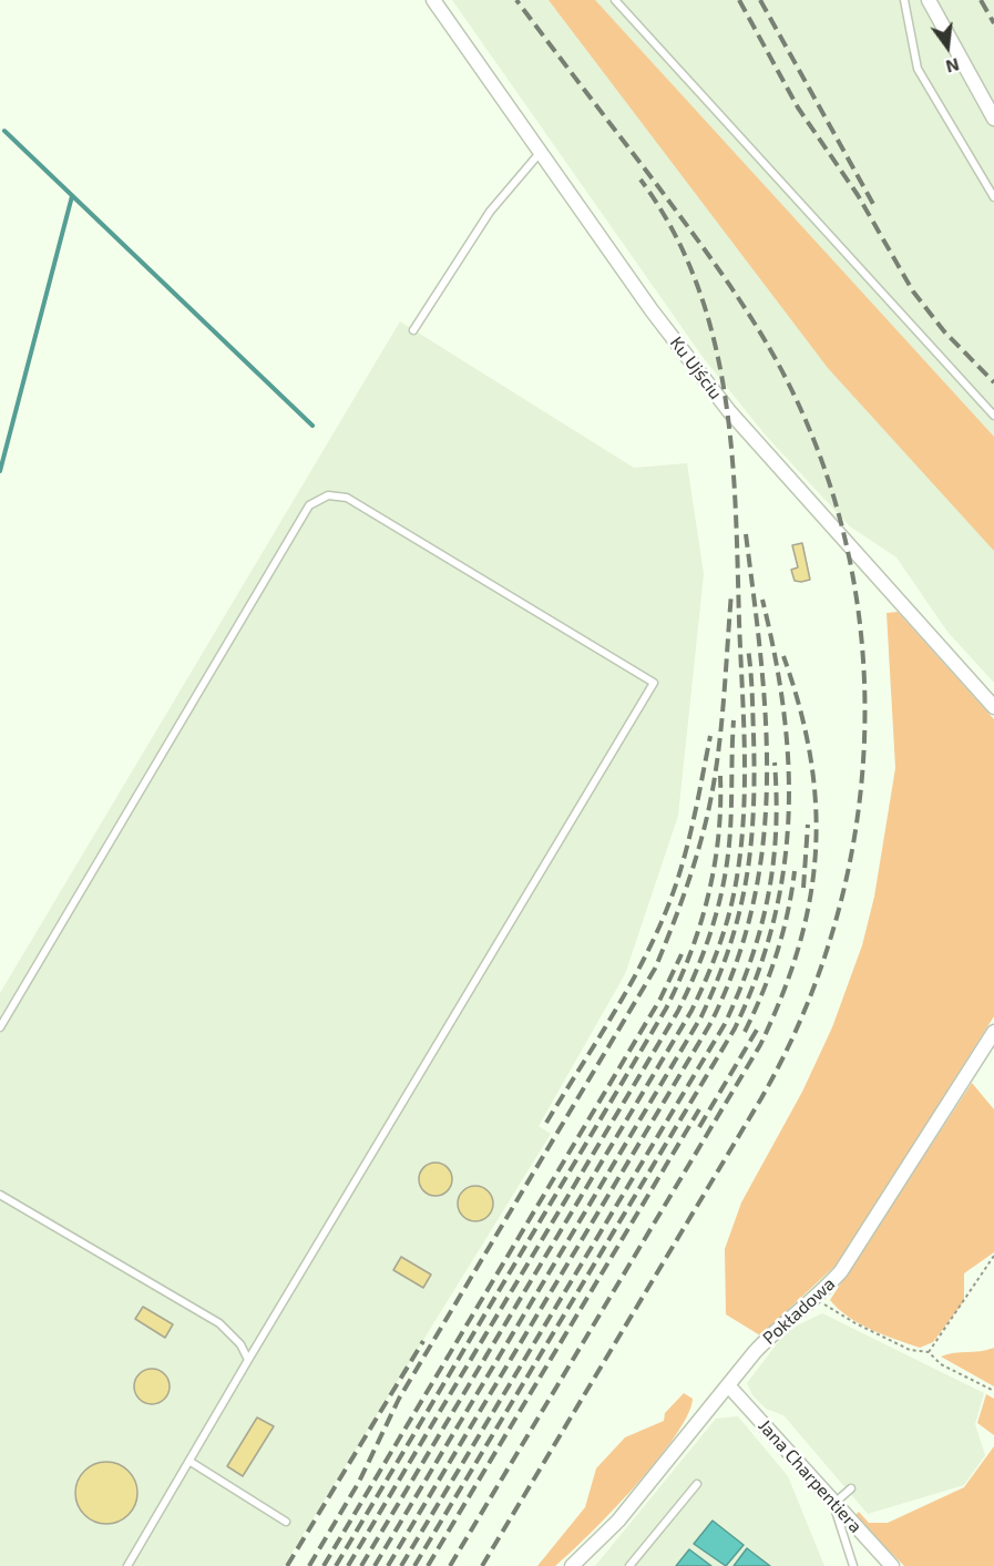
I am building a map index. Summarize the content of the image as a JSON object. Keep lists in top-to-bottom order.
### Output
{
  "streets": {
    "street": ["Ku Ujściu", "Pokładowa", "Jana Charpentiera"]
  },
  "crossings": [
    ["Pokładowa", "Jana Charpentiera"]
  ],
  "north": "bottom"
}
